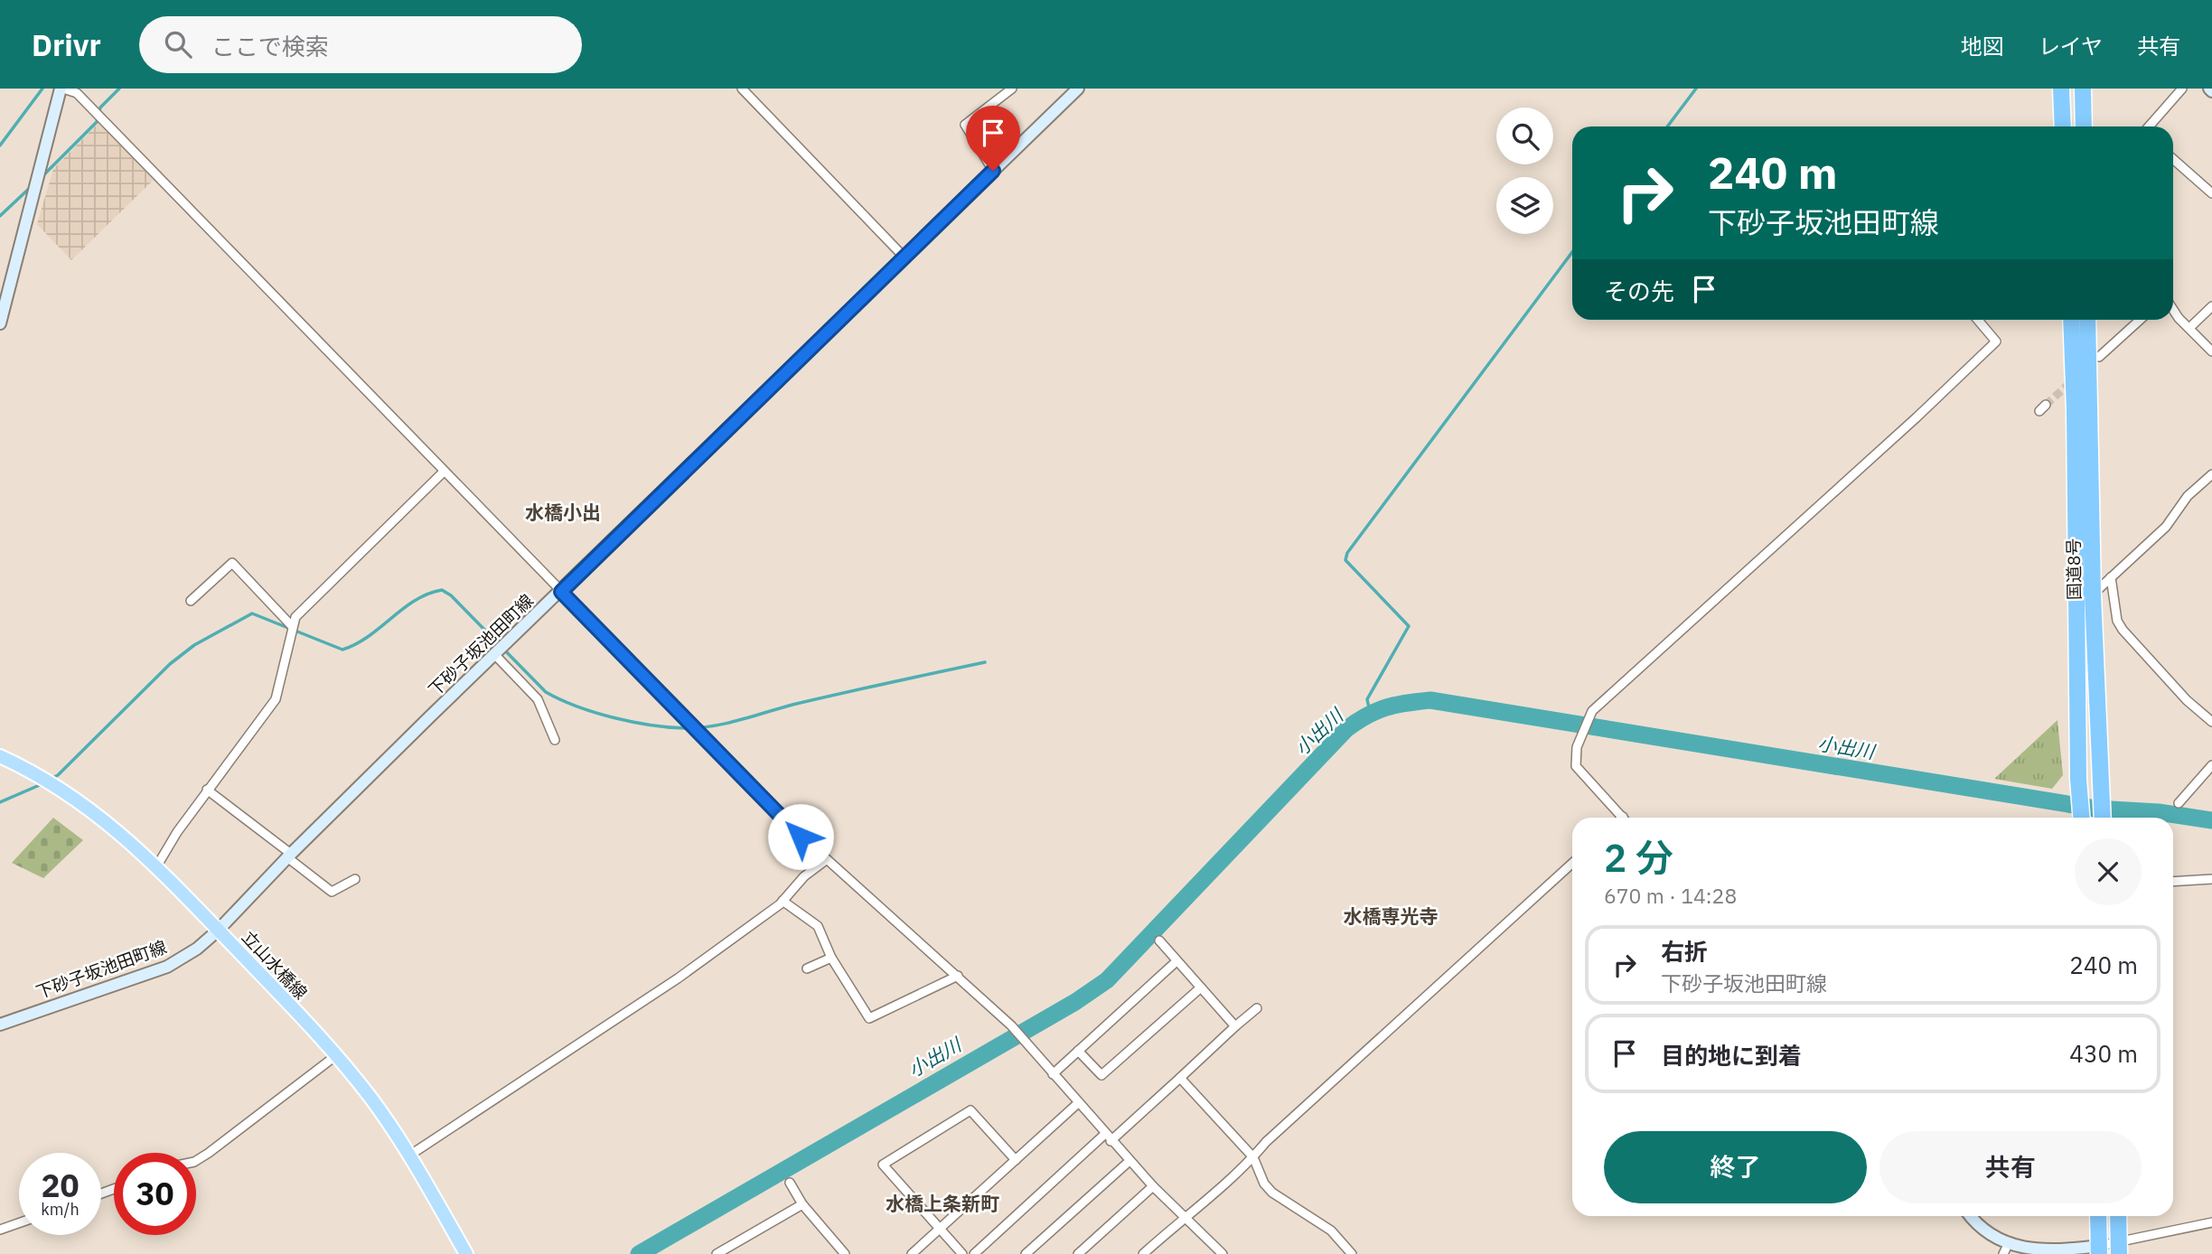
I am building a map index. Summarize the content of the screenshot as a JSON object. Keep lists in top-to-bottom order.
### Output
{
  "streets": {
    "highway": ["国道8号"],
    "main road": ["下砂子坂池田町線", "立山水橋線"]
  },
  "crossings": [
    ["下砂子坂池田町線", "立山水橋線"]
  ],
  "districts": ["水橋小出", "水橋専光寺", "水橋上条新町"],
  "water": ["小出川"],
  "page": {
    "header": "Drivr",
    "search": "ここで検索",
    "nav": ["地図", "レイヤ", "共有"],
    "turn": ["240 m", "下砂子坂池田町線"],
    "then": "その先",
    "heading": ["2 分", "670 m · 14:28"],
    "list": [
      {
        "name": "右折",
        "note": "下砂子坂池田町線",
        "value": "240 m"
      },
      {
        "name": "目的地に到着",
        "value": "430 m"
      }
    ],
    "buttons": ["終了", "共有"],
    "speed": "20 km/h",
    "limit": "30"
  }
}
